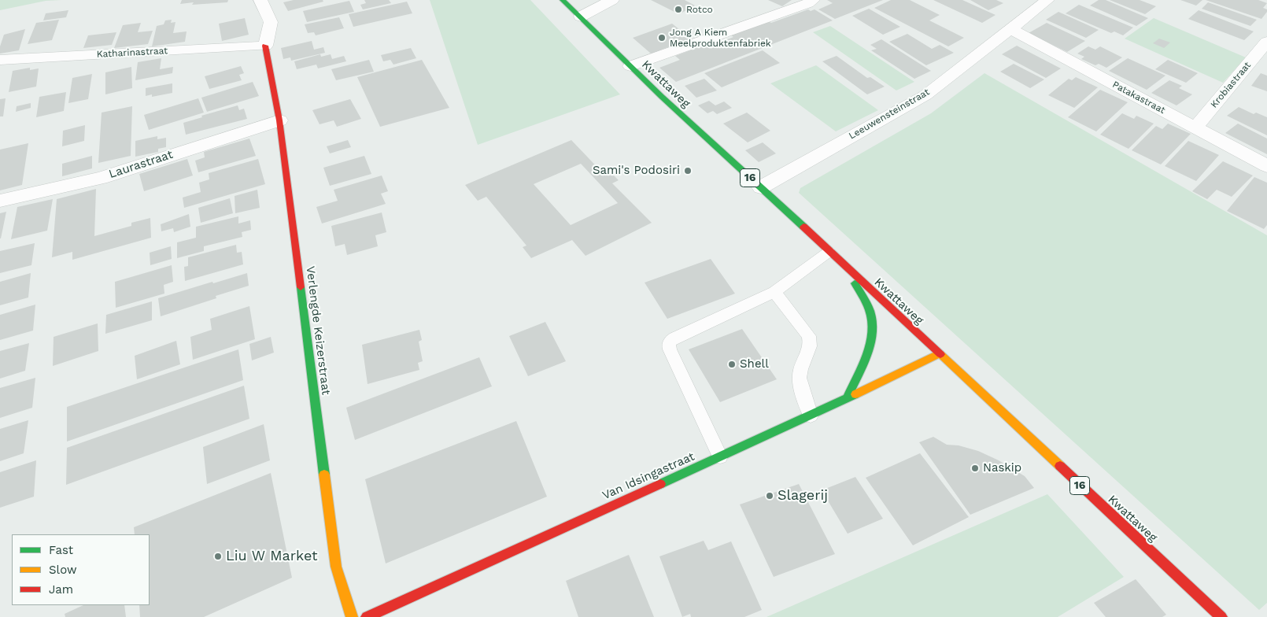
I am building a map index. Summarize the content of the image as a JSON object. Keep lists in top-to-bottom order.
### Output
{
  "streets": {
    "main road": [
      "Kwattaweg",
      "16",
      "Verlengde Keizerstraat",
      "Van Idsingastraat"
    ],
    "street": [
      "Katharinastraat",
      "Krobiastraat",
      "Patakastraat",
      "Leeuwensteinstraat",
      "Laurastraat"
    ]
  },
  "crossings": [
    ["Katharinastraat", "Verlengde Keizerstraat"],
    ["Kwattaweg", "Leeuwensteinstraat"],
    ["Kwattaweg", "Van Idsingastraat"],
    ["Krobiastraat", "Patakastraat"],
    ["Patakastraat", "Leeuwensteinstraat"],
    ["Laurastraat", "Verlengde Keizerstraat"]
  ],
  "places": [
    "Rotco",
    "Jong A Kiem Meelproduktenfabriek",
    "Sami's Podosiri",
    "Shell",
    "Naskip",
    "Slagerij",
    "Liu W Market"
  ],
  "legend": ["Fast", "Slow", "Jam"]
}
